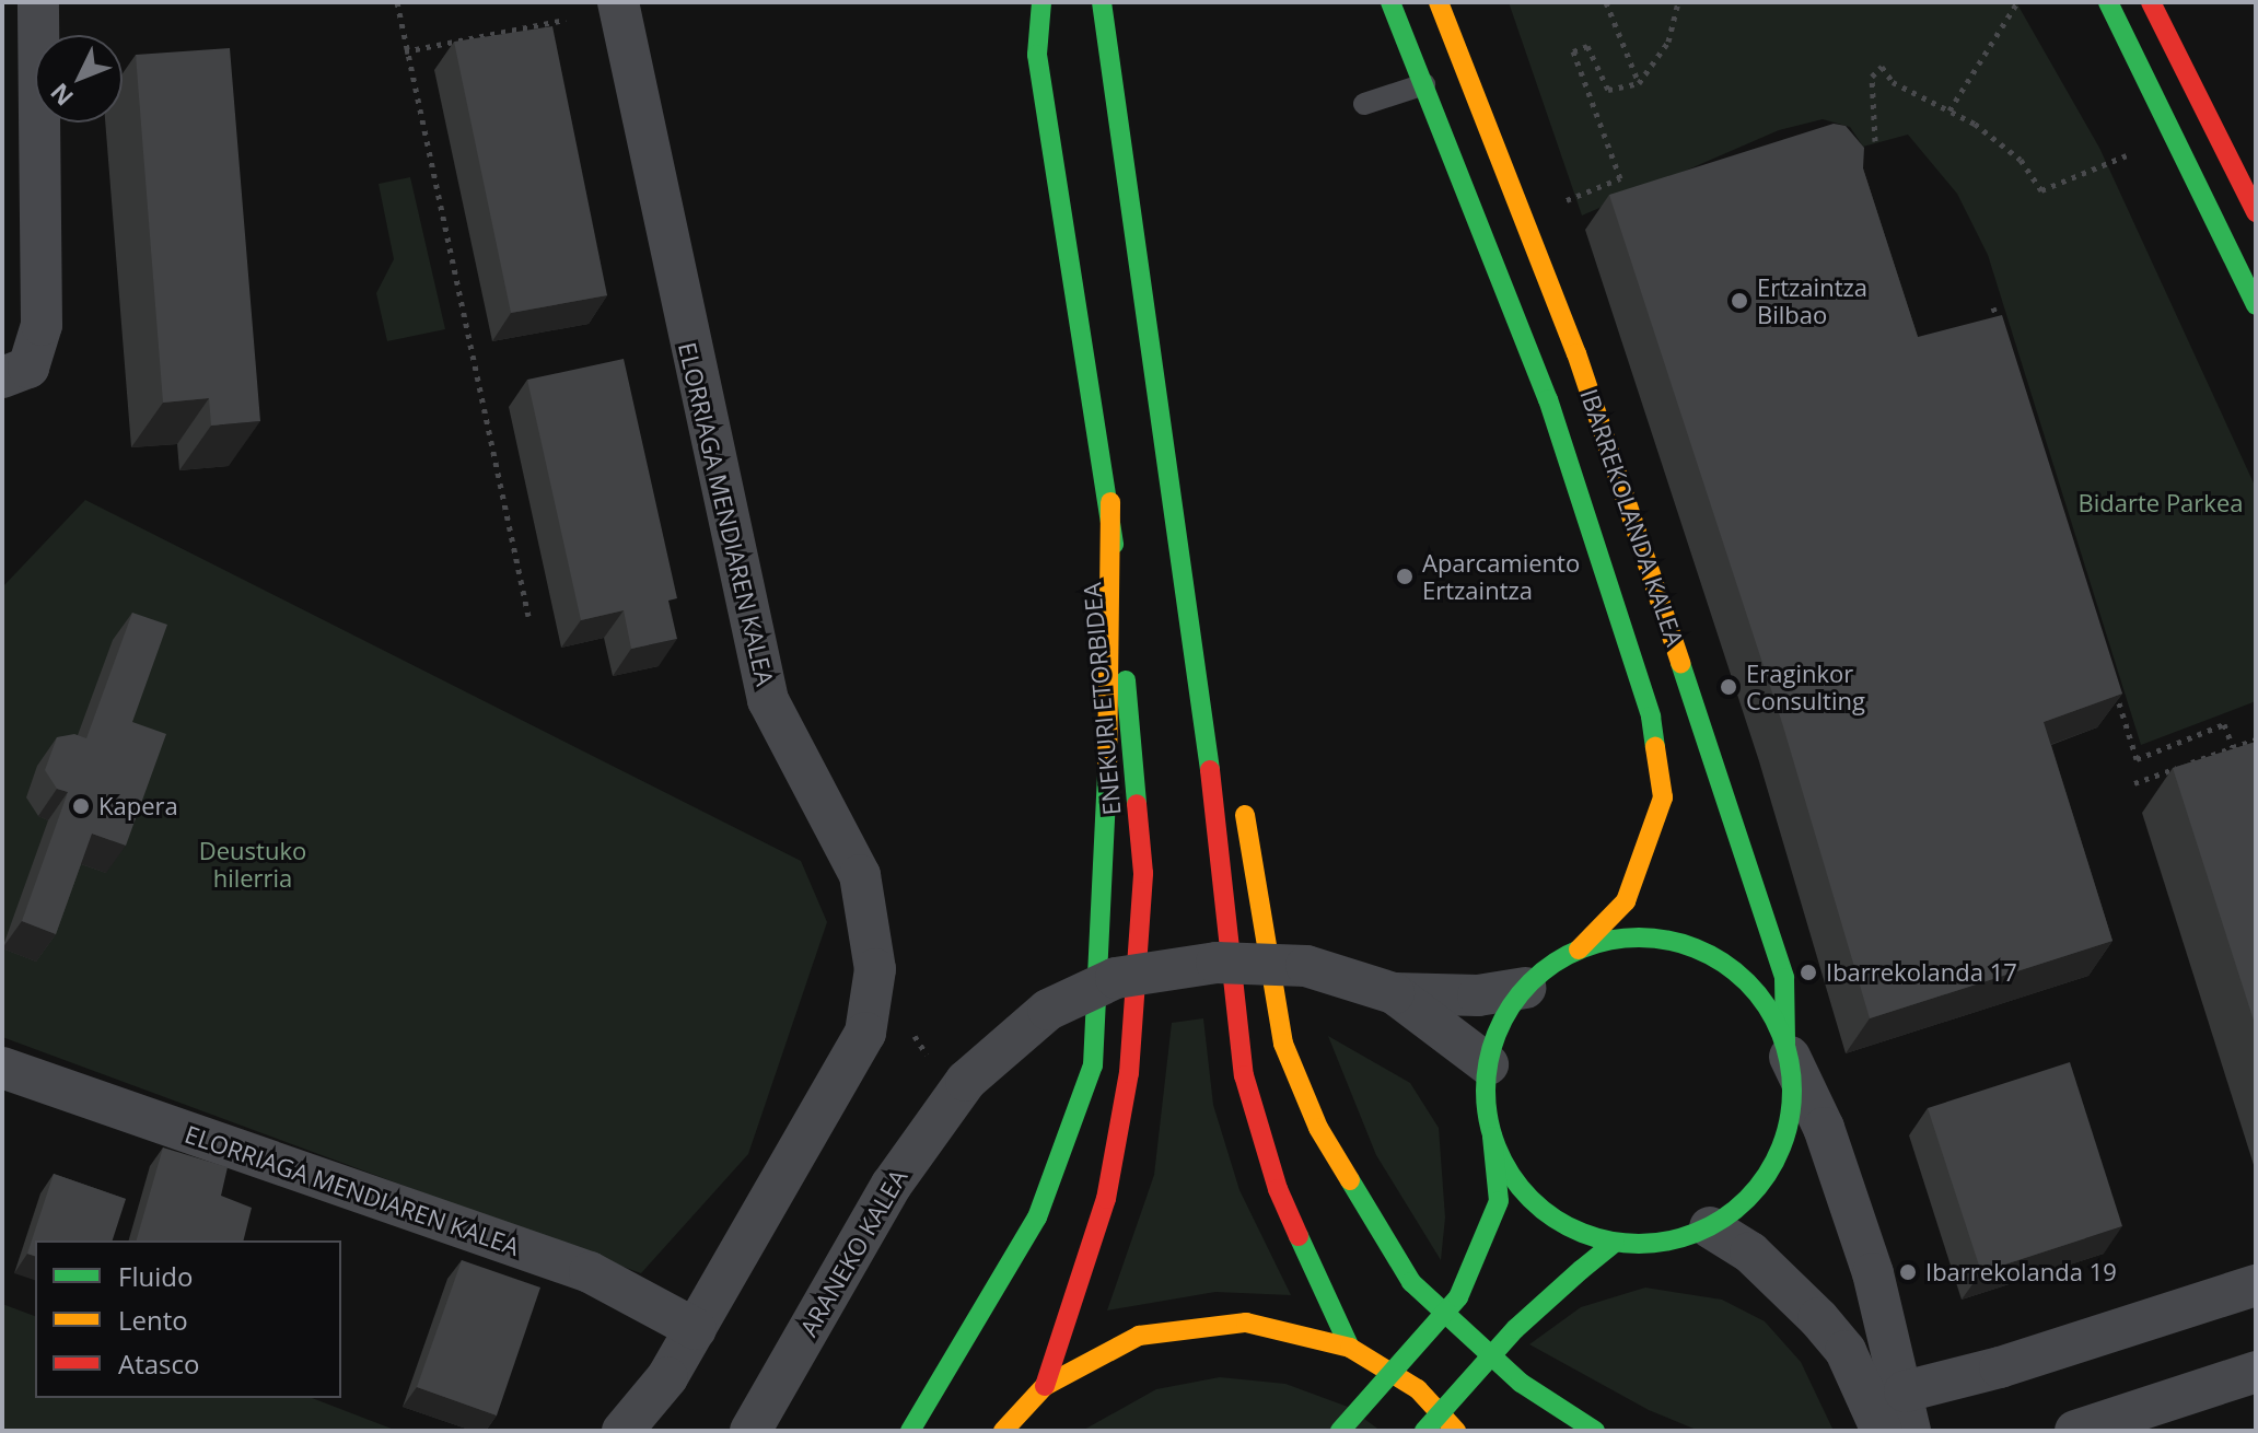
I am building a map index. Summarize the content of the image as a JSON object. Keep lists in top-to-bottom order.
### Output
{
  "streets": {
    "main road": ["IBARREKOLANDA KALEA", "ENEKURI ETORBIDEA"],
    "street": ["ELORRIAGA MENDIAREN KALEA", "ARANEKO KALEA"]
  },
  "parks": ["Bidarte Parkea", "Deustuko hilerria"],
  "places": [
    "Ertzaintza Bilbao",
    "Aparcamiento Ertzaintza",
    "Eraginkor Consulting",
    "Kapera",
    "Ibarrekolanda 17",
    "Ibarrekolanda 19"
  ],
  "legend": ["Fluido", "Lento", "Atasco"],
  "north": "bottom left"
}
